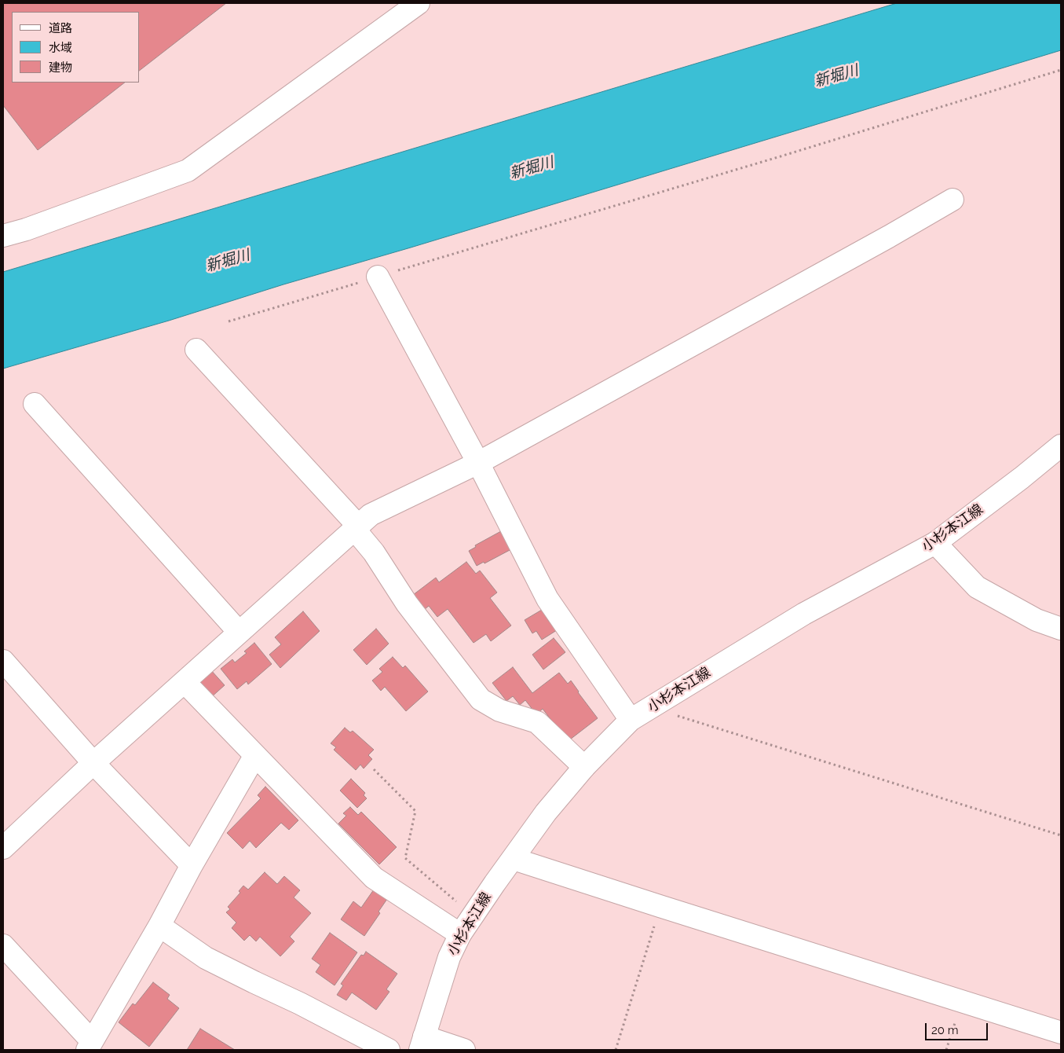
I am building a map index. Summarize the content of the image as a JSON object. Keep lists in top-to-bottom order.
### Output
{
  "streets": {
    "street": ["小杉本江線"]
  },
  "water": ["新堀川"],
  "legend": ["道路", "水域", "建物"],
  "scale_bar": "20 m"
}
